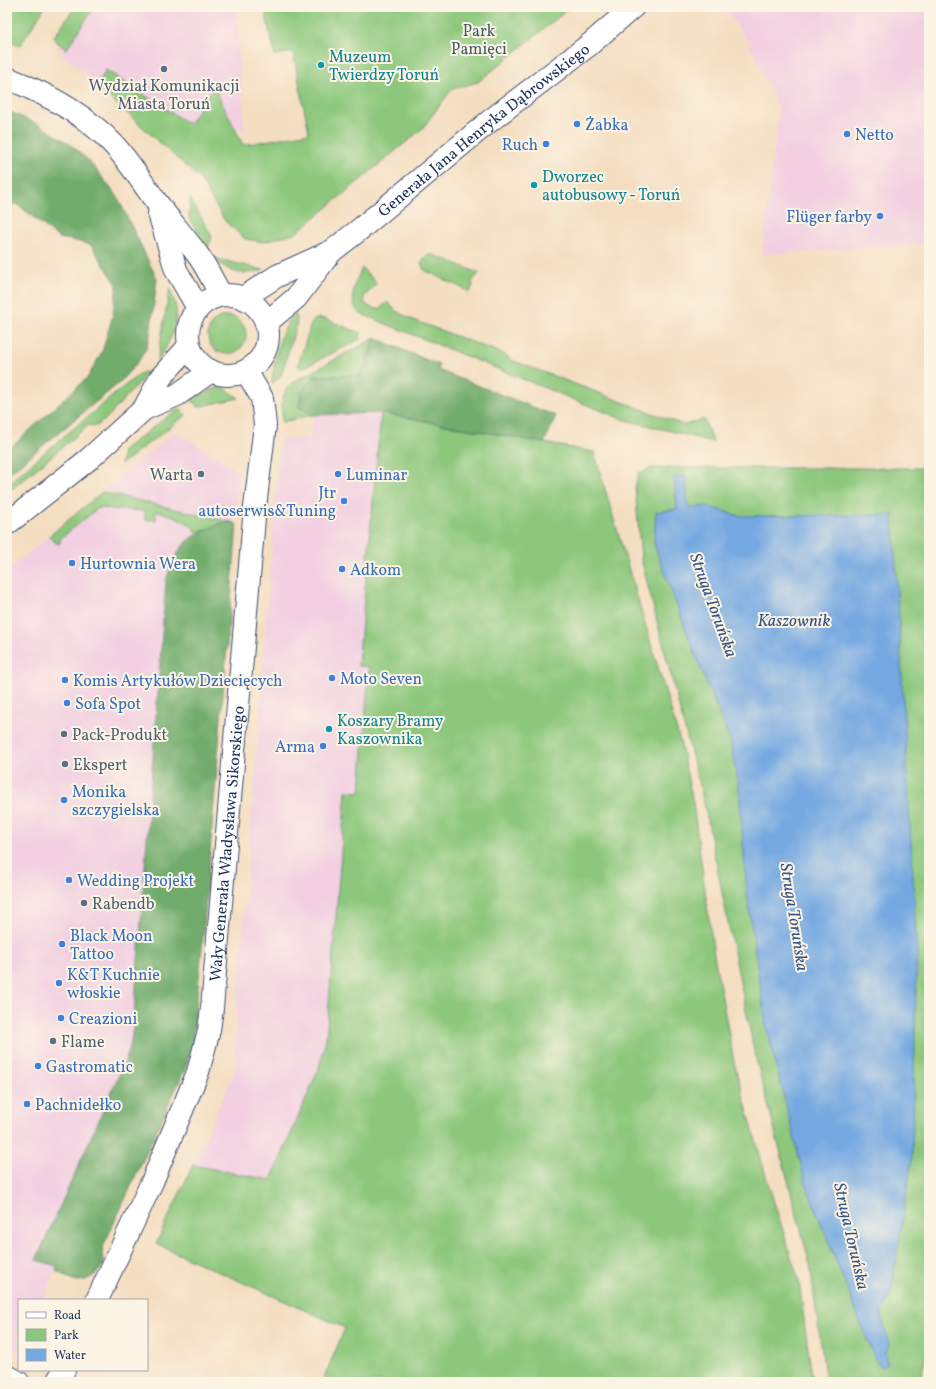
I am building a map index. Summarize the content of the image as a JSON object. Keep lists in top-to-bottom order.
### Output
{
  "streets": {
    "street": ["Generała Jana Henryka Dąbrowskiego", "Wały Generała Władysława Sikorskiego"]
  },
  "crossings": [
    ["Generała Jana Henryka Dąbrowskiego", "Wały Generała Władysława Sikorskiego"]
  ],
  "water": ["Struga Toruńska", "Kaszownik"],
  "parks": ["Park Pamięci"],
  "places": [
    "Muzeum Twierdzy Toruń",
    "Wydział Komunikacji Miasta Toruń",
    "Żabka",
    "Netto",
    "Ruch",
    "Dworzec autobusowy - Toruń",
    "Flüger farby",
    "Warta",
    "Luminar",
    "Jtr autoserwis&Tuning",
    "Hurtownia Wera",
    "Adkom",
    "Moto Seven",
    "Komis Artykułów Dziecięcych",
    "Sofa Spot",
    "Koszary Bramy Kaszownika",
    "Pack-Produkt",
    "Arma",
    "Ekspert",
    "Monika szczygielska",
    "Wedding Projekt",
    "Rabendb",
    "Black Moon Tattoo",
    "K&T Kuchnie włoskie",
    "Creazioni",
    "Flame",
    "Gastromatic",
    "Pachnidełko"
  ],
  "legend": ["Road", "Park", "Water"]
}
